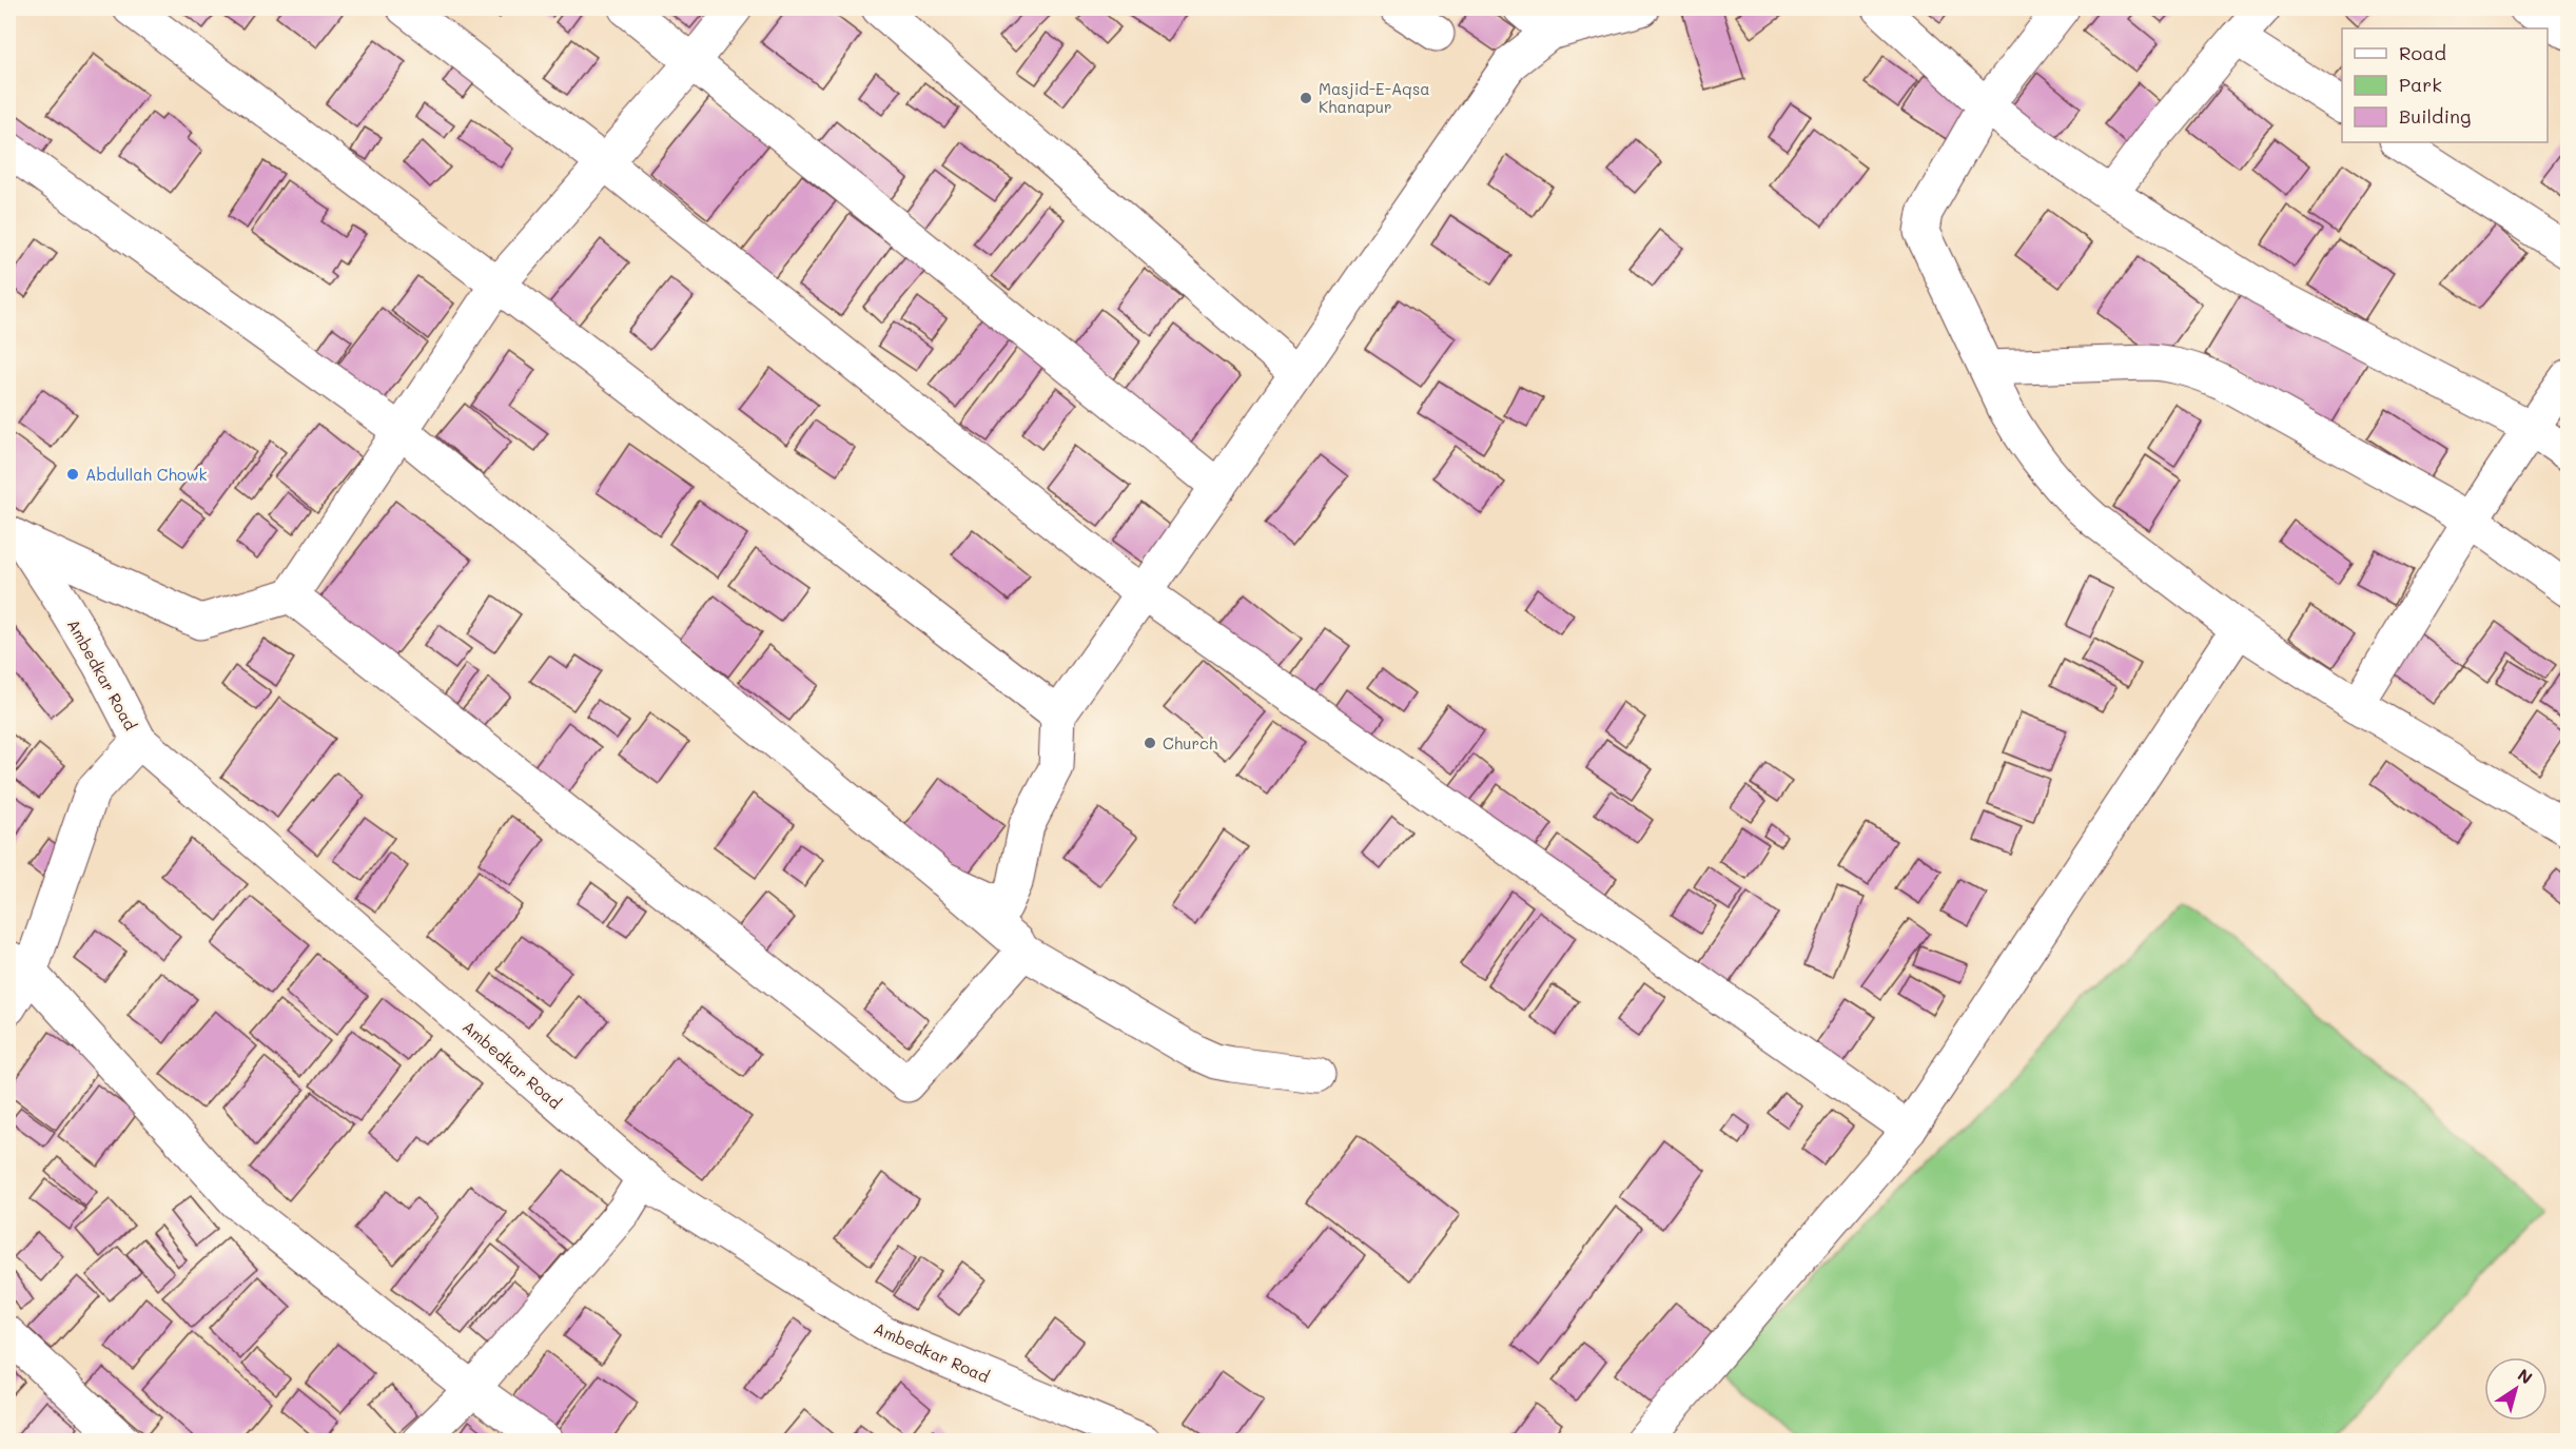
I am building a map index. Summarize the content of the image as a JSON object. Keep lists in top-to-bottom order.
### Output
{
  "streets": {
    "street": ["Ambedkar Road"]
  },
  "places": ["Masjid-E-Aqsa Khanapur", "Abdullah Chowk", "Church"],
  "legend": ["Road", "Park", "Building"],
  "north": "top right"
}
